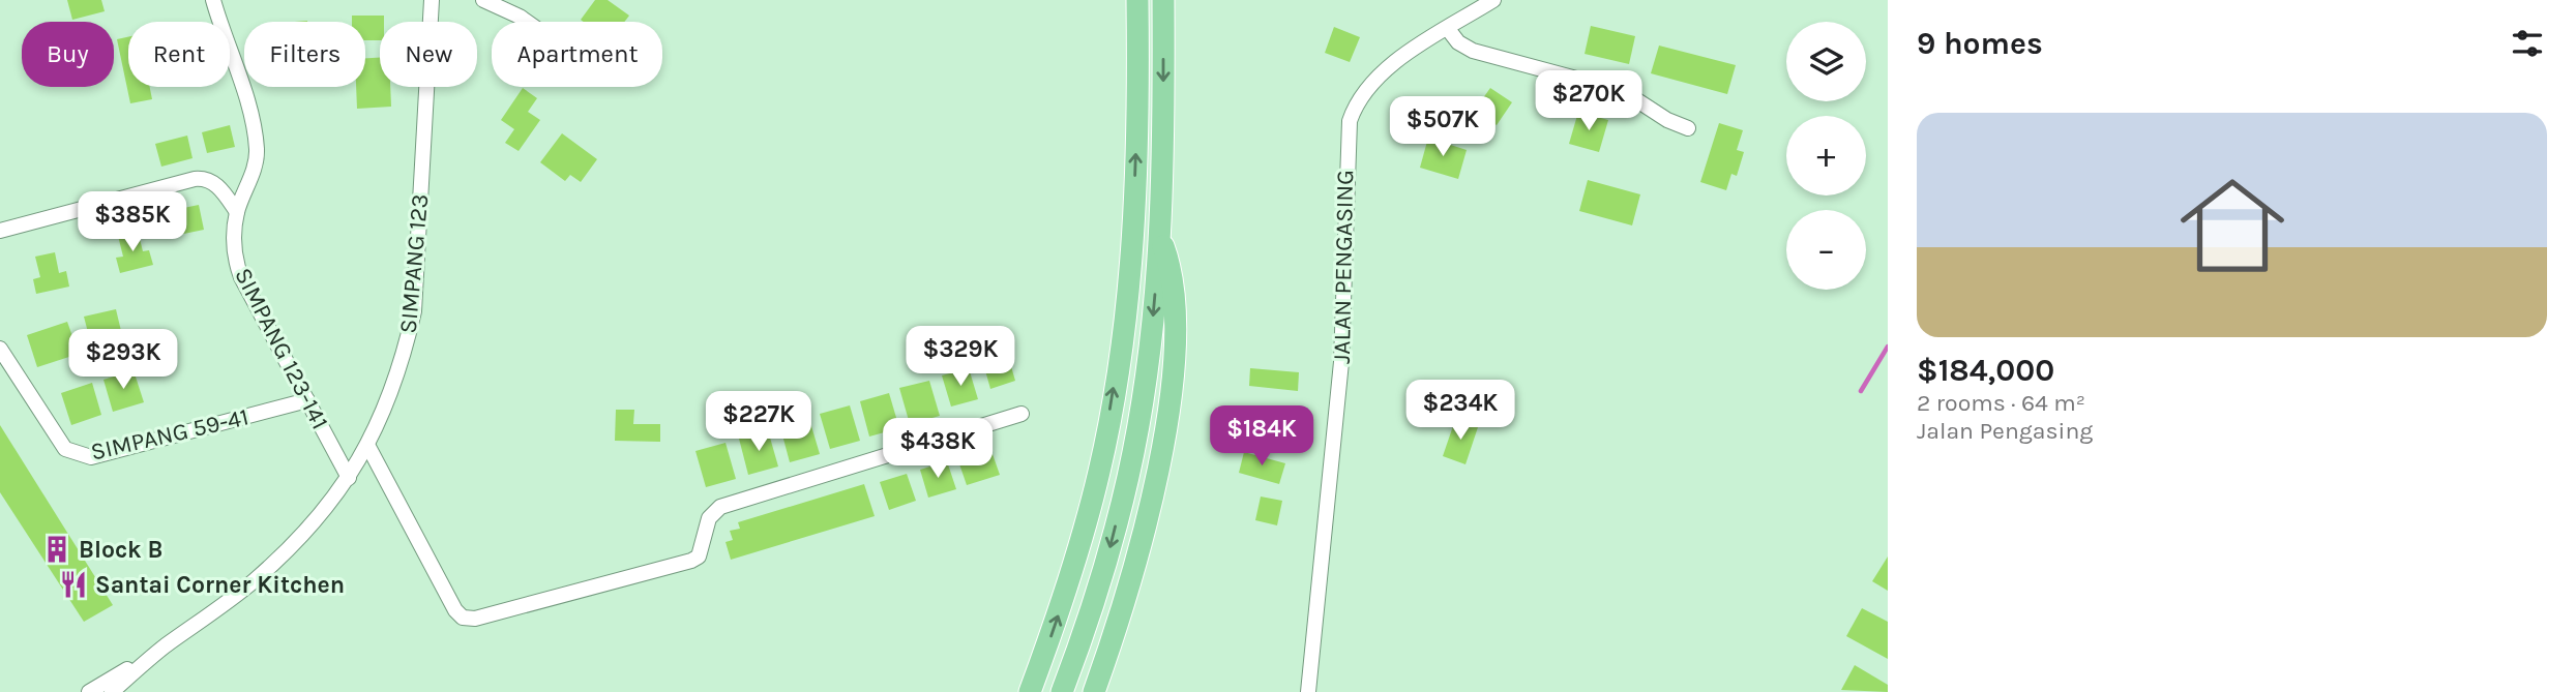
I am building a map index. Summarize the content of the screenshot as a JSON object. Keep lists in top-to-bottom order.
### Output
{
  "streets": {
    "street": [
      "SIMPANG 123",
      "JALAN PENGASING",
      "SIMPANG 123-141",
      "SIMPANG 59-41"
    ]
  },
  "crossings": [
    ["SIMPANG 123", "SIMPANG 123-141"],
    ["SIMPANG 123-141", "SIMPANG 59-41"]
  ],
  "places": {
    "building": ["Block B"],
    "restaurant": ["Santai Corner Kitchen"]
  },
  "page": {
    "heading": "9 homes",
    "map_buttons": ["+", "−"],
    "chip": [
      "Buy",
      "Rent",
      "Filters",
      "New",
      "Apartment"
    ],
    "price": [
      "$270K",
      "$507K",
      "$385K",
      "$329K",
      "$293K",
      "$234K",
      "$227K",
      "$184K",
      "$438K"
    ],
    "list": [
      {
        "name": "$184,000",
        "note": "2 rooms · 64 m² · Jalan Pengasing"
      }
    ]
  }
}
